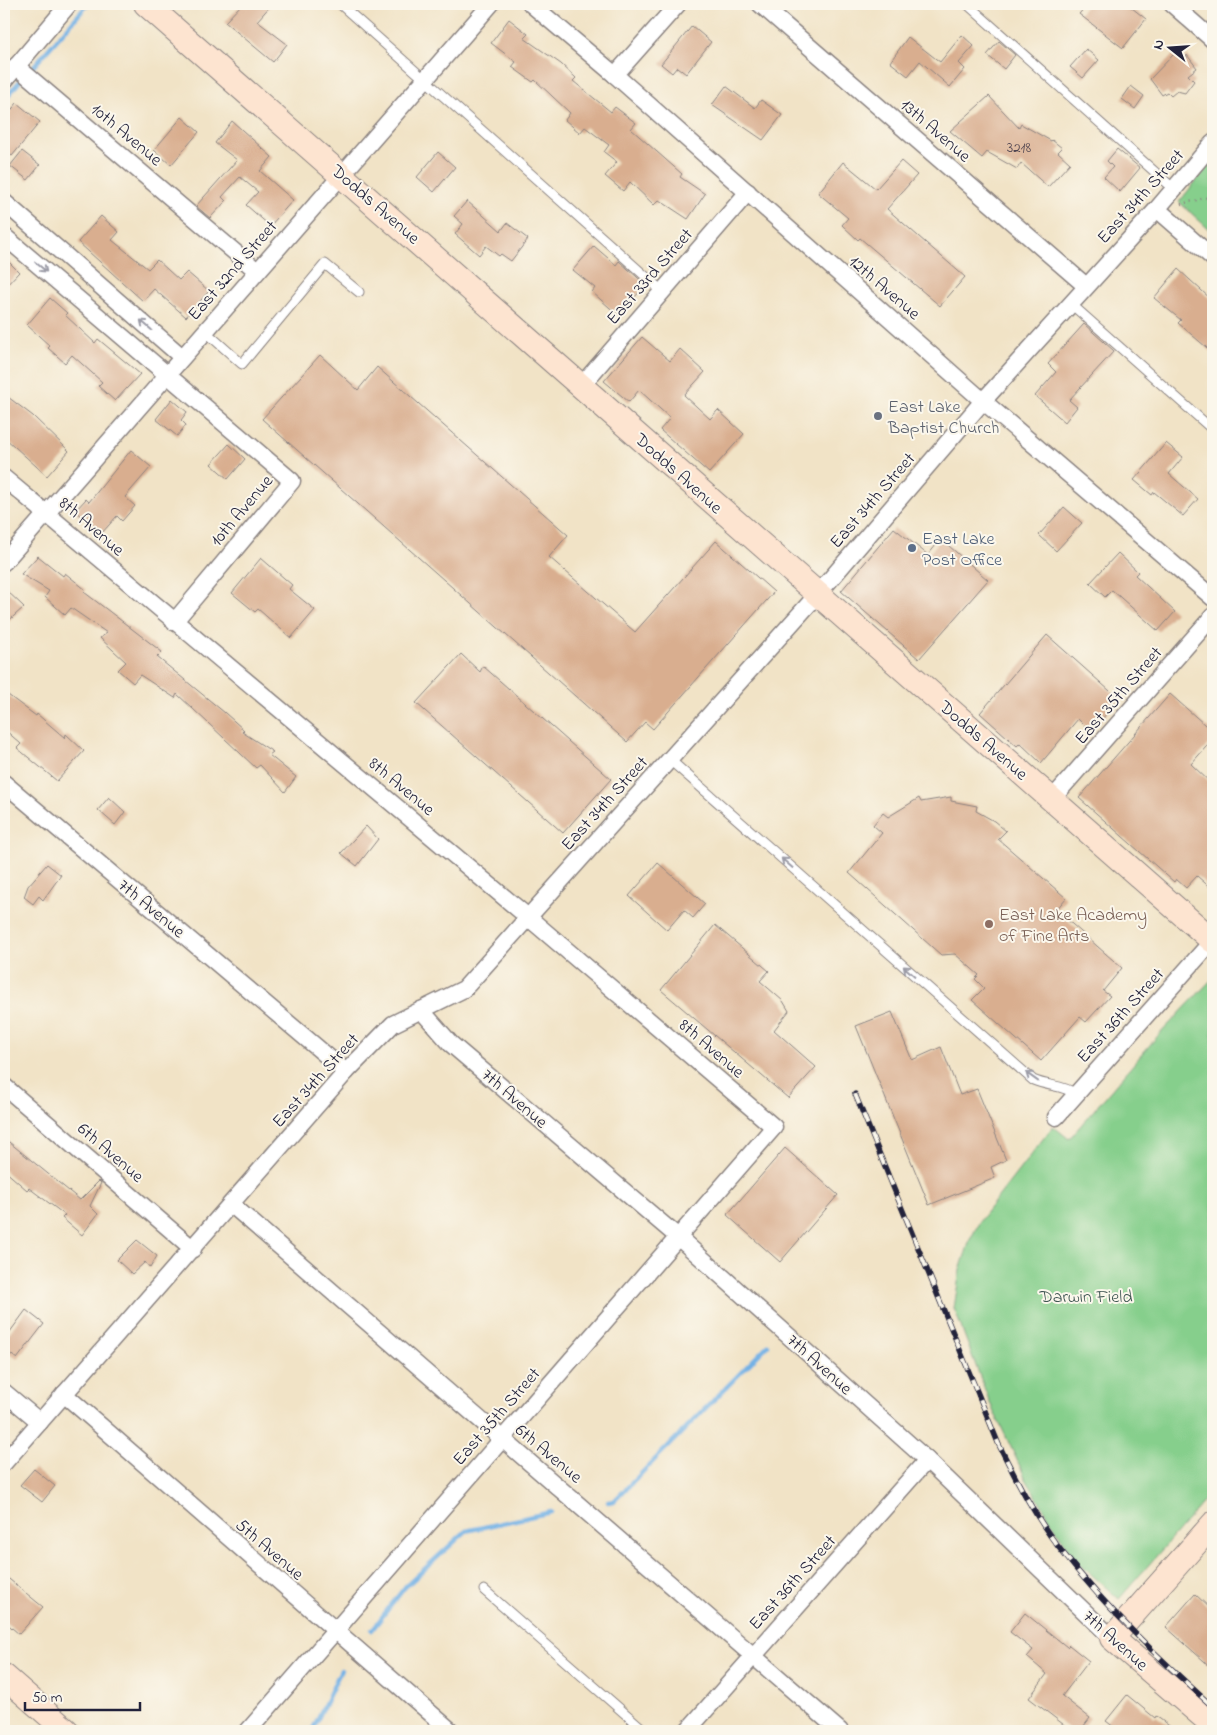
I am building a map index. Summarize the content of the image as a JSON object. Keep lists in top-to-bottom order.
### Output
{
  "streets": {
    "street": [
      "13th Avenue",
      "10th Avenue",
      "East 34th Street",
      "Dodds Avenue",
      "East 32nd Street",
      "East 33rd Street",
      "12th Avenue",
      "8th Avenue",
      "East 35th Street",
      "7th Avenue",
      "East 36th Street",
      "6th Avenue",
      "5th Avenue"
    ]
  },
  "crossings": [
    ["13th Avenue", "East 34th Street"],
    ["10th Avenue", "East 32nd Street"],
    ["10th Avenue", "8th Avenue"],
    ["East 34th Street", "Dodds Avenue"],
    ["East 34th Street", "12th Avenue"],
    ["East 34th Street", "8th Avenue"],
    ["East 34th Street", "7th Avenue"],
    ["East 34th Street", "6th Avenue"],
    ["East 34th Street", "5th Avenue"],
    ["Dodds Avenue", "East 32nd Street"],
    ["Dodds Avenue", "East 33rd Street"],
    ["Dodds Avenue", "East 35th Street"],
    ["Dodds Avenue", "East 36th Street"],
    ["East 32nd Street", "8th Avenue"],
    ["East 33rd Street", "12th Avenue"],
    ["8th Avenue", "East 35th Street"],
    ["East 35th Street", "7th Avenue"],
    ["East 35th Street", "6th Avenue"],
    ["East 35th Street", "5th Avenue"],
    ["7th Avenue", "East 36th Street"],
    ["East 36th Street", "6th Avenue"]
  ],
  "parks": ["Darwin Field"],
  "places": ["East Lake Baptist Church", "East Lake Post Office", "East Lake Academy of Fine Arts"],
  "house_numbers": ["3218"],
  "scale_bar": "50 m",
  "north": "left"
}
